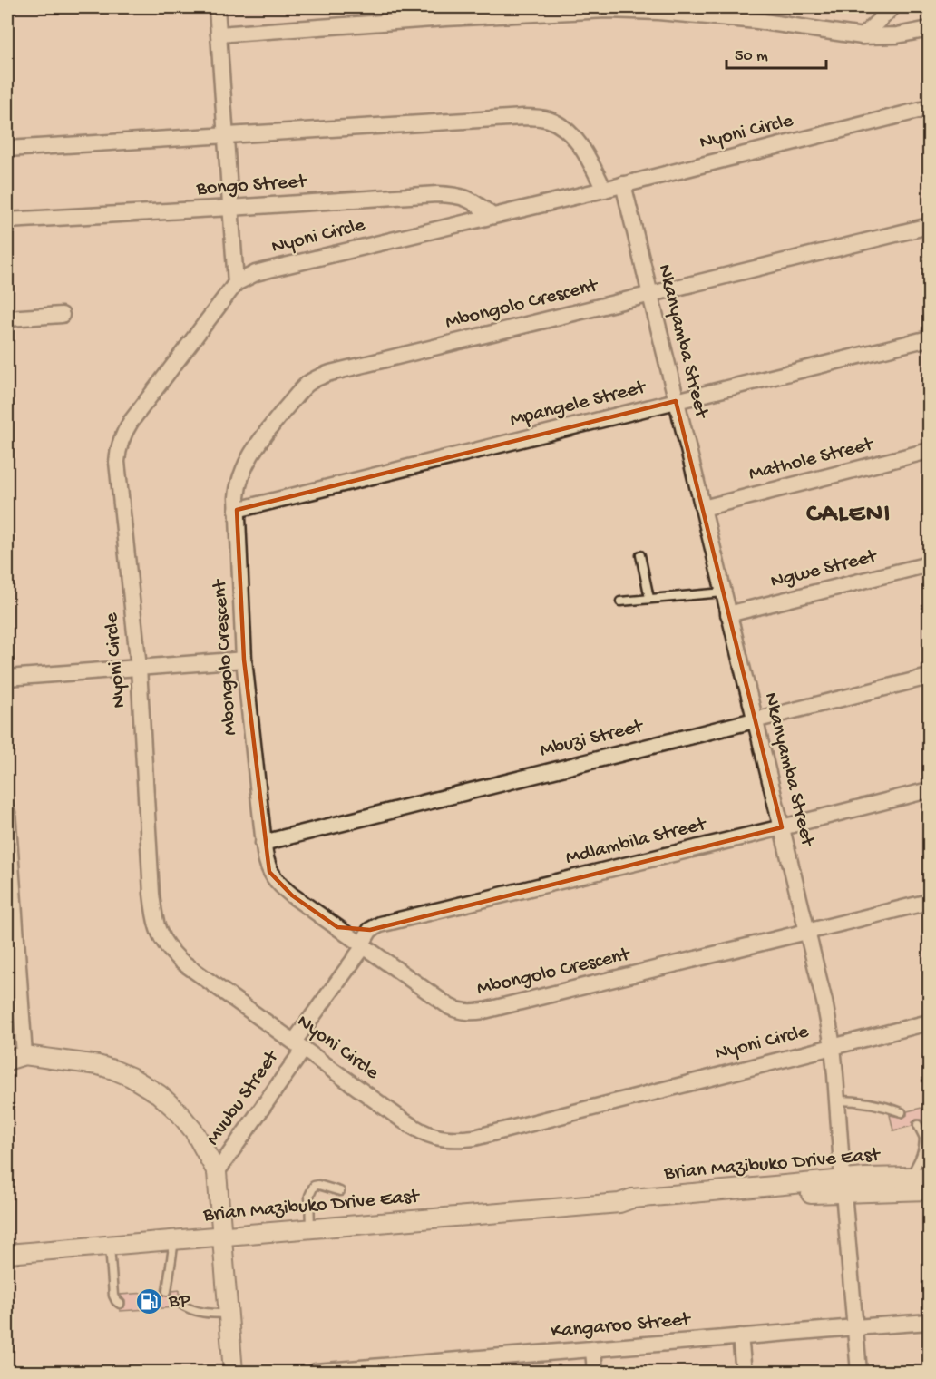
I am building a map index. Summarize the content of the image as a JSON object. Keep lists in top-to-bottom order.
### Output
{
  "streets": {
    "street": [
      "Nyoni Circle",
      "Bongo Street",
      "Mbongolo Crescent",
      "Nkanyamba Street",
      "Mpangele Street",
      "Mathole Street",
      "Ngwe Street",
      "Mbuzi Street",
      "Mdlambila Street",
      "Mvubu Street",
      "Brian Mazibuko Drive East",
      "Kangaroo Street"
    ]
  },
  "crossings": [
    ["Nyoni Circle", "Bongo Street"],
    ["Nyoni Circle", "Nkanyamba Street"],
    ["Nyoni Circle", "Mvubu Street"],
    ["Mbongolo Crescent", "Nkanyamba Street"],
    ["Mbongolo Crescent", "Mpangele Street"],
    ["Mbongolo Crescent", "Mbuzi Street"],
    ["Mbongolo Crescent", "Mvubu Street"],
    ["Nkanyamba Street", "Mpangele Street"],
    ["Nkanyamba Street", "Mathole Street"],
    ["Nkanyamba Street", "Ngwe Street"],
    ["Nkanyamba Street", "Mbuzi Street"],
    ["Nkanyamba Street", "Mdlambila Street"],
    ["Nkanyamba Street", "Brian Mazibuko Drive East"],
    ["Nkanyamba Street", "Kangaroo Street"]
  ],
  "districts": ["CALENI"],
  "places": {
    "fuel station": ["BP"]
  },
  "scale_bar": "50 m"
}
